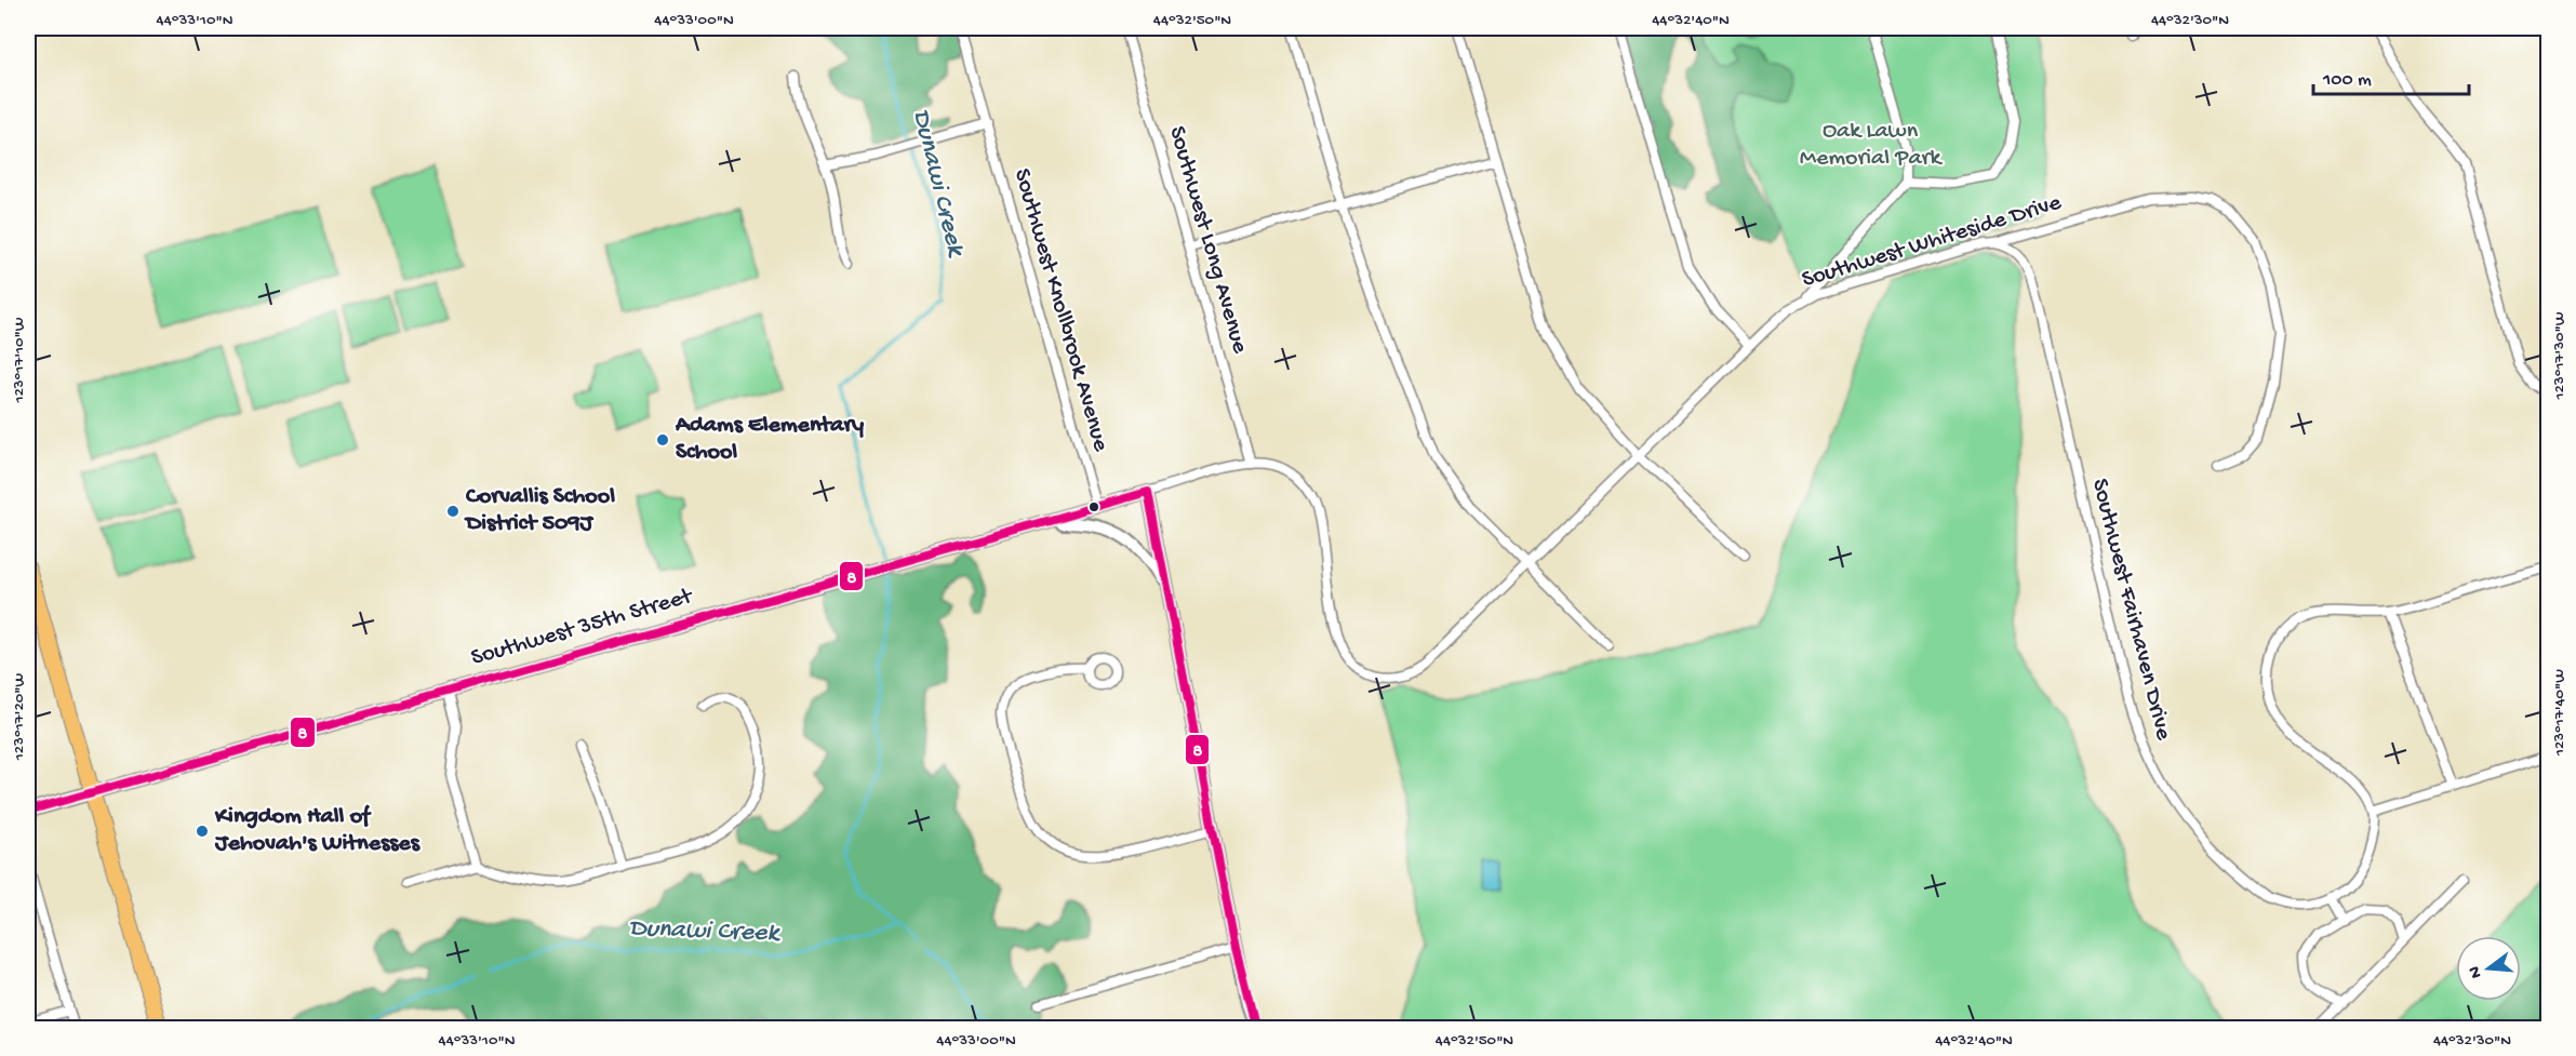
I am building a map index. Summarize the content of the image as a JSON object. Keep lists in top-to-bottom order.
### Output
{
  "streets": {
    "main road": ["Southwest 35th Street"],
    "street": [
      "Southwest Long Avenue",
      "Southwest Whiteside Drive",
      "Southwest Knollbrook Avenue",
      "Southwest Fairhaven Drive"
    ]
  },
  "crossings": [
    ["Southwest Long Avenue", "Southwest Whiteside Drive"],
    ["Southwest Whiteside Drive", "Southwest Fairhaven Drive"],
    ["Southwest Knollbrook Avenue", "Southwest 35th Street"]
  ],
  "water": ["Dunawi Creek"],
  "parks": ["Oak Lawn Memorial Park"],
  "places": ["Adams Elementary School", "Corvallis School District 509J", "Kingdom Hall of Jehovah's Witnesses"],
  "lines": ["transit line 8"],
  "scale_bar": "100 m",
  "north": "left",
  "coordinates": [
    "44°33'10\"N",
    "44°33'00\"N",
    "44°32'50\"N",
    "44°32'40\"N",
    "44°32'30\"N",
    "123°17'30\"W",
    "123°17'10\"W",
    "123°17'40\"W",
    "123°17'20\"W"
  ]
}
